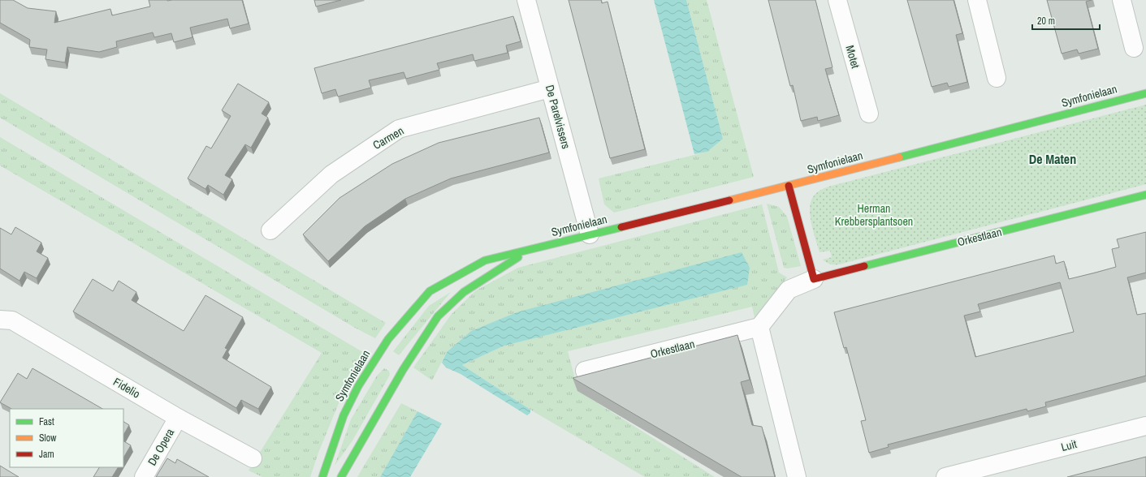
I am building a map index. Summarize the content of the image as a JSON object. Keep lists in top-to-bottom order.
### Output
{
  "streets": {
    "street": [
      "Motet",
      "Symfonielaan",
      "De Parelvissers",
      "Carmen",
      "Orkestlaan",
      "Fidelio",
      "Luit",
      "De Opera"
    ]
  },
  "crossings": [
    ["Symfonielaan", "De Parelvissers"],
    ["De Parelvissers", "Carmen"],
    ["Fidelio", "De Opera"]
  ],
  "districts": ["De Maten"],
  "parks": ["Herman Krebbersplantsoen"],
  "legend": ["Fast", "Slow", "Jam"],
  "scale_bar": "20 m"
}
